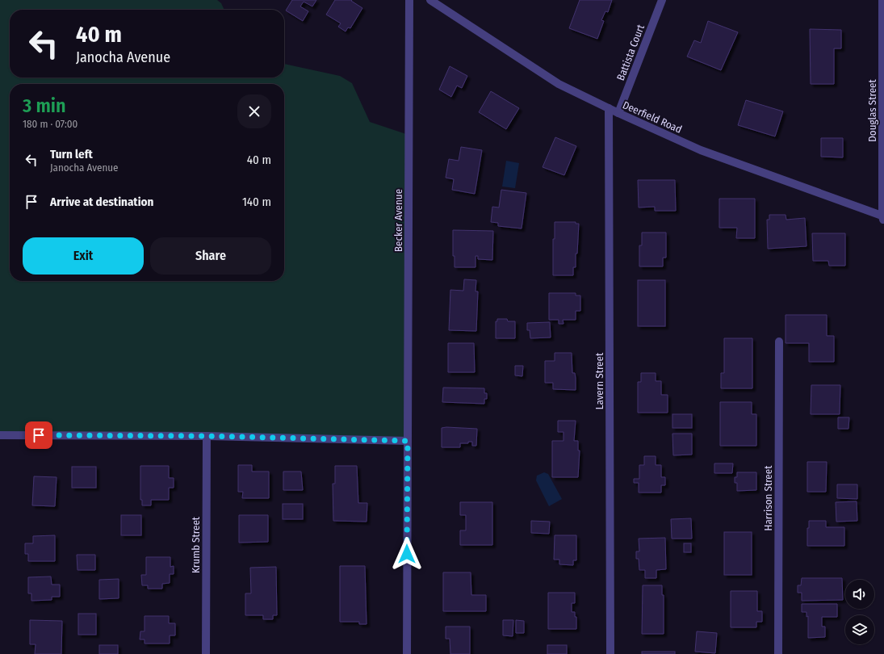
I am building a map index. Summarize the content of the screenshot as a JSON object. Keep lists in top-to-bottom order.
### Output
{
  "streets": {
    "street": [
      "Battista Court",
      "Douglas Street",
      "Deerfield Road",
      "Becker Avenue",
      "Lavern Street",
      "Harrison Street",
      "Krumb Street"
    ]
  },
  "crossings": [
    ["Battista Court", "Deerfield Road"],
    ["Douglas Street", "Deerfield Road"],
    ["Deerfield Road", "Lavern Street"]
  ],
  "page": {
    "turn": ["40 m", "Janocha Avenue"],
    "heading": ["3 min", "180 m · 07:00"],
    "list": [
      {
        "name": "Turn left",
        "note": "Janocha Avenue",
        "value": "40 m"
      },
      {
        "name": "Arrive at destination",
        "value": "140 m"
      }
    ],
    "buttons": ["Exit", "Share"]
  }
}
